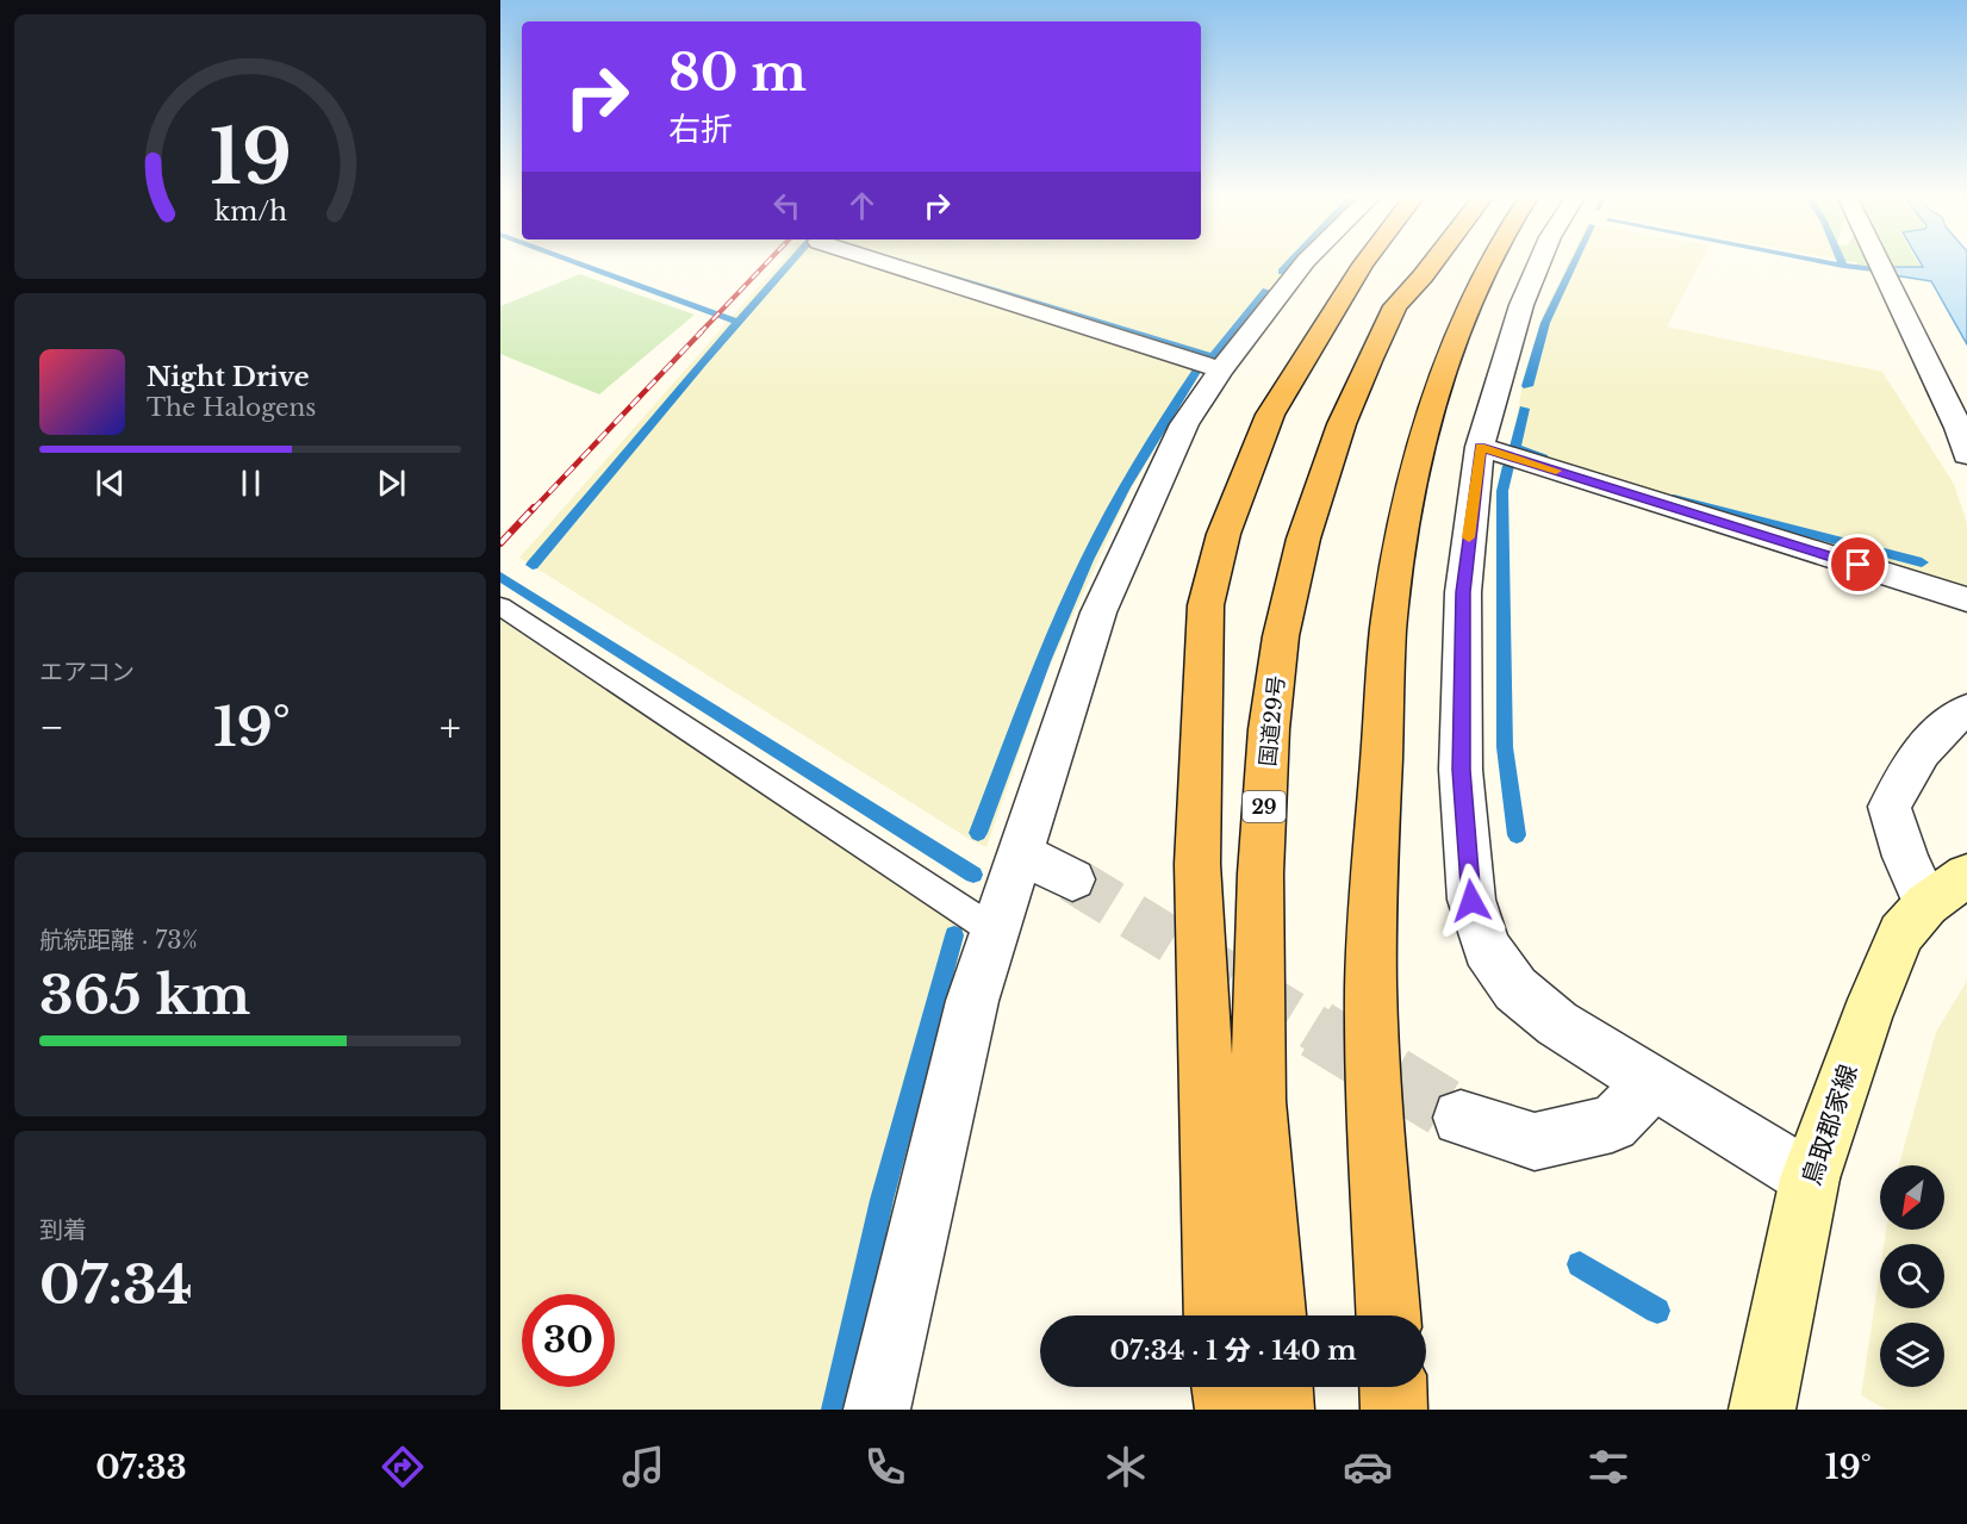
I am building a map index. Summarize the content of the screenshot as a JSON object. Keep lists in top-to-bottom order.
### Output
{
  "streets": {
    "highway": ["国道29号", "29"],
    "main road": ["鳥取郡家線"]
  },
  "north": "bottom left",
  "page": {
    "turn": ["80 m", "右折"],
    "song": ["Night Drive", "The Halogens"],
    "tile": [
      "エアコン",
      ["航続距離 · 73%", "365 km"],
      ["到着", "07:34"]
    ],
    "heat": ["−", "19°", "+"],
    "limit": "30",
    "trip": "07:34 · 1 分 · 140 m",
    "tabs": ["07:33", "19°"],
    "gauge": ["19", "km/h"]
  }
}
